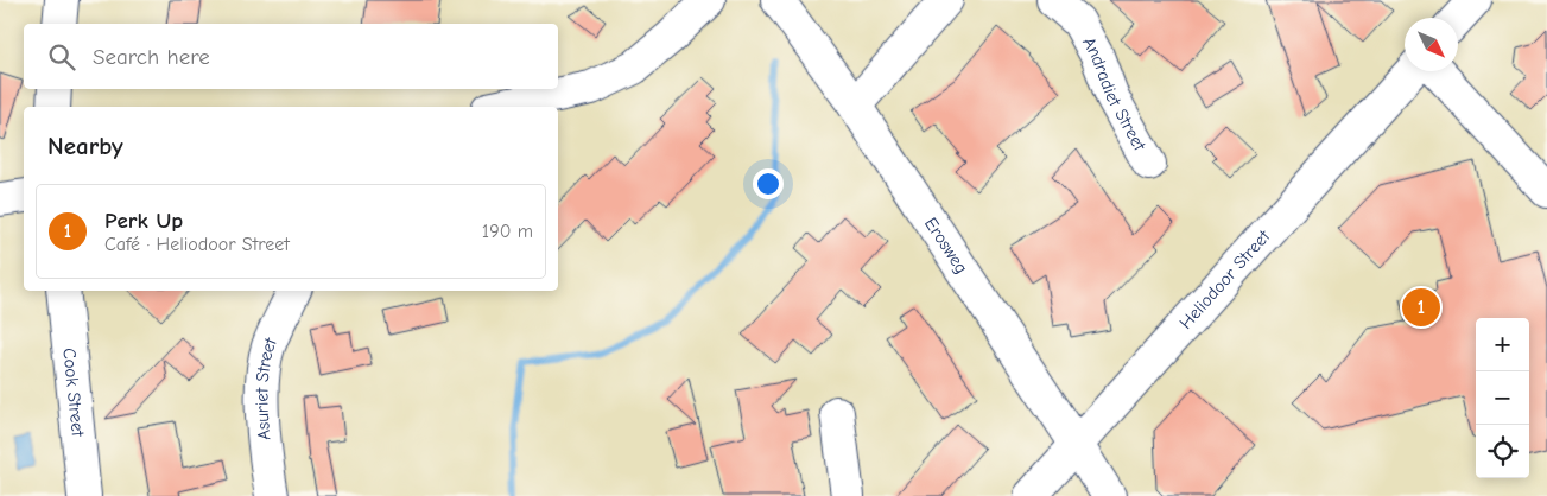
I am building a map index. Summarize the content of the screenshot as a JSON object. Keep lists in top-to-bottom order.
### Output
{
  "streets": {
    "street": [
      "Andradiet Street",
      "Erosweg",
      "Heliodoor Street",
      "Asuriet Street",
      "Cook Street"
    ]
  },
  "crossings": [
    ["Erosweg", "Heliodoor Street"]
  ],
  "north": "bottom right",
  "page": {
    "search": "Search here",
    "heading": "Nearby",
    "list": [
      {
        "mark": "1",
        "name": "Perk Up",
        "note": "Café · Heliodoor Street",
        "value": "190 m"
      }
    ],
    "pins": "1",
    "map_buttons": ["+", "−"]
  }
}
